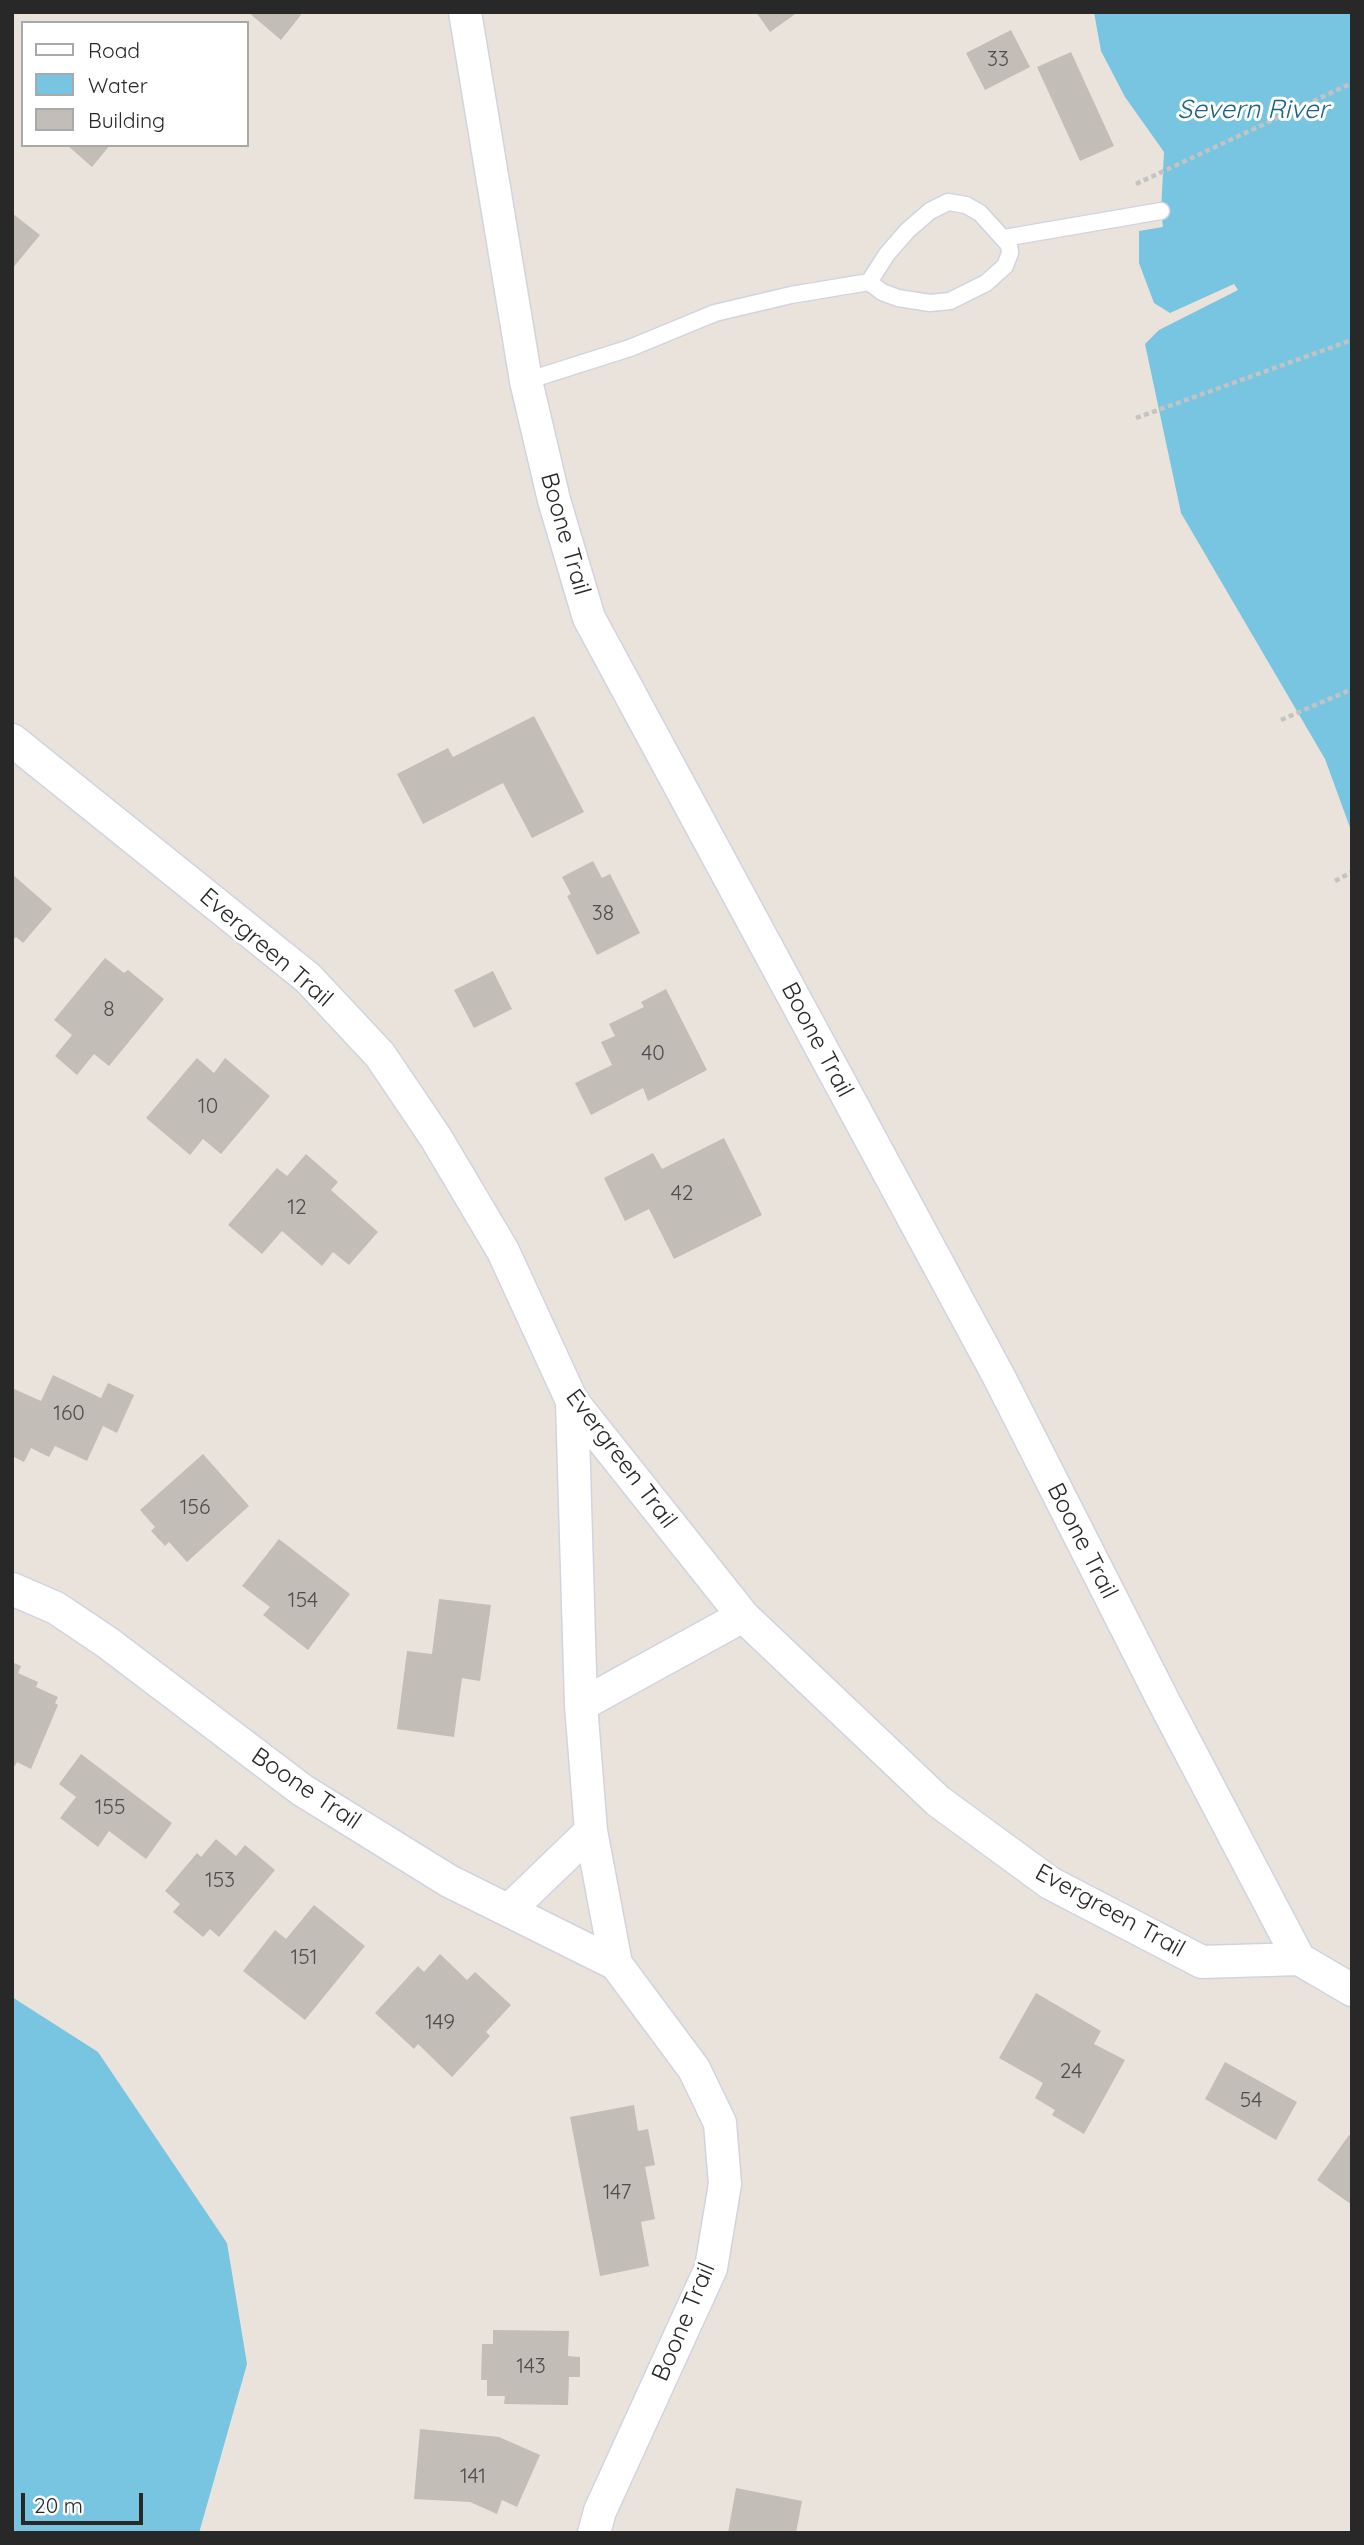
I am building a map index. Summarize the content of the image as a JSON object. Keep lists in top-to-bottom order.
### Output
{
  "streets": {
    "street": ["Boone Trail", "Evergreen Trail"]
  },
  "crossings": [
    ["Boone Trail", "Evergreen Trail"]
  ],
  "water": ["Severn River"],
  "house_numbers": [
    "33",
    "38",
    "8",
    "40",
    "10",
    "42",
    "12",
    "160",
    "156",
    "154",
    "155",
    "153",
    "151",
    "149",
    "24",
    "54",
    "147",
    "143",
    "141"
  ],
  "legend": ["Road", "Water", "Building"],
  "scale_bar": "20 m"
}
